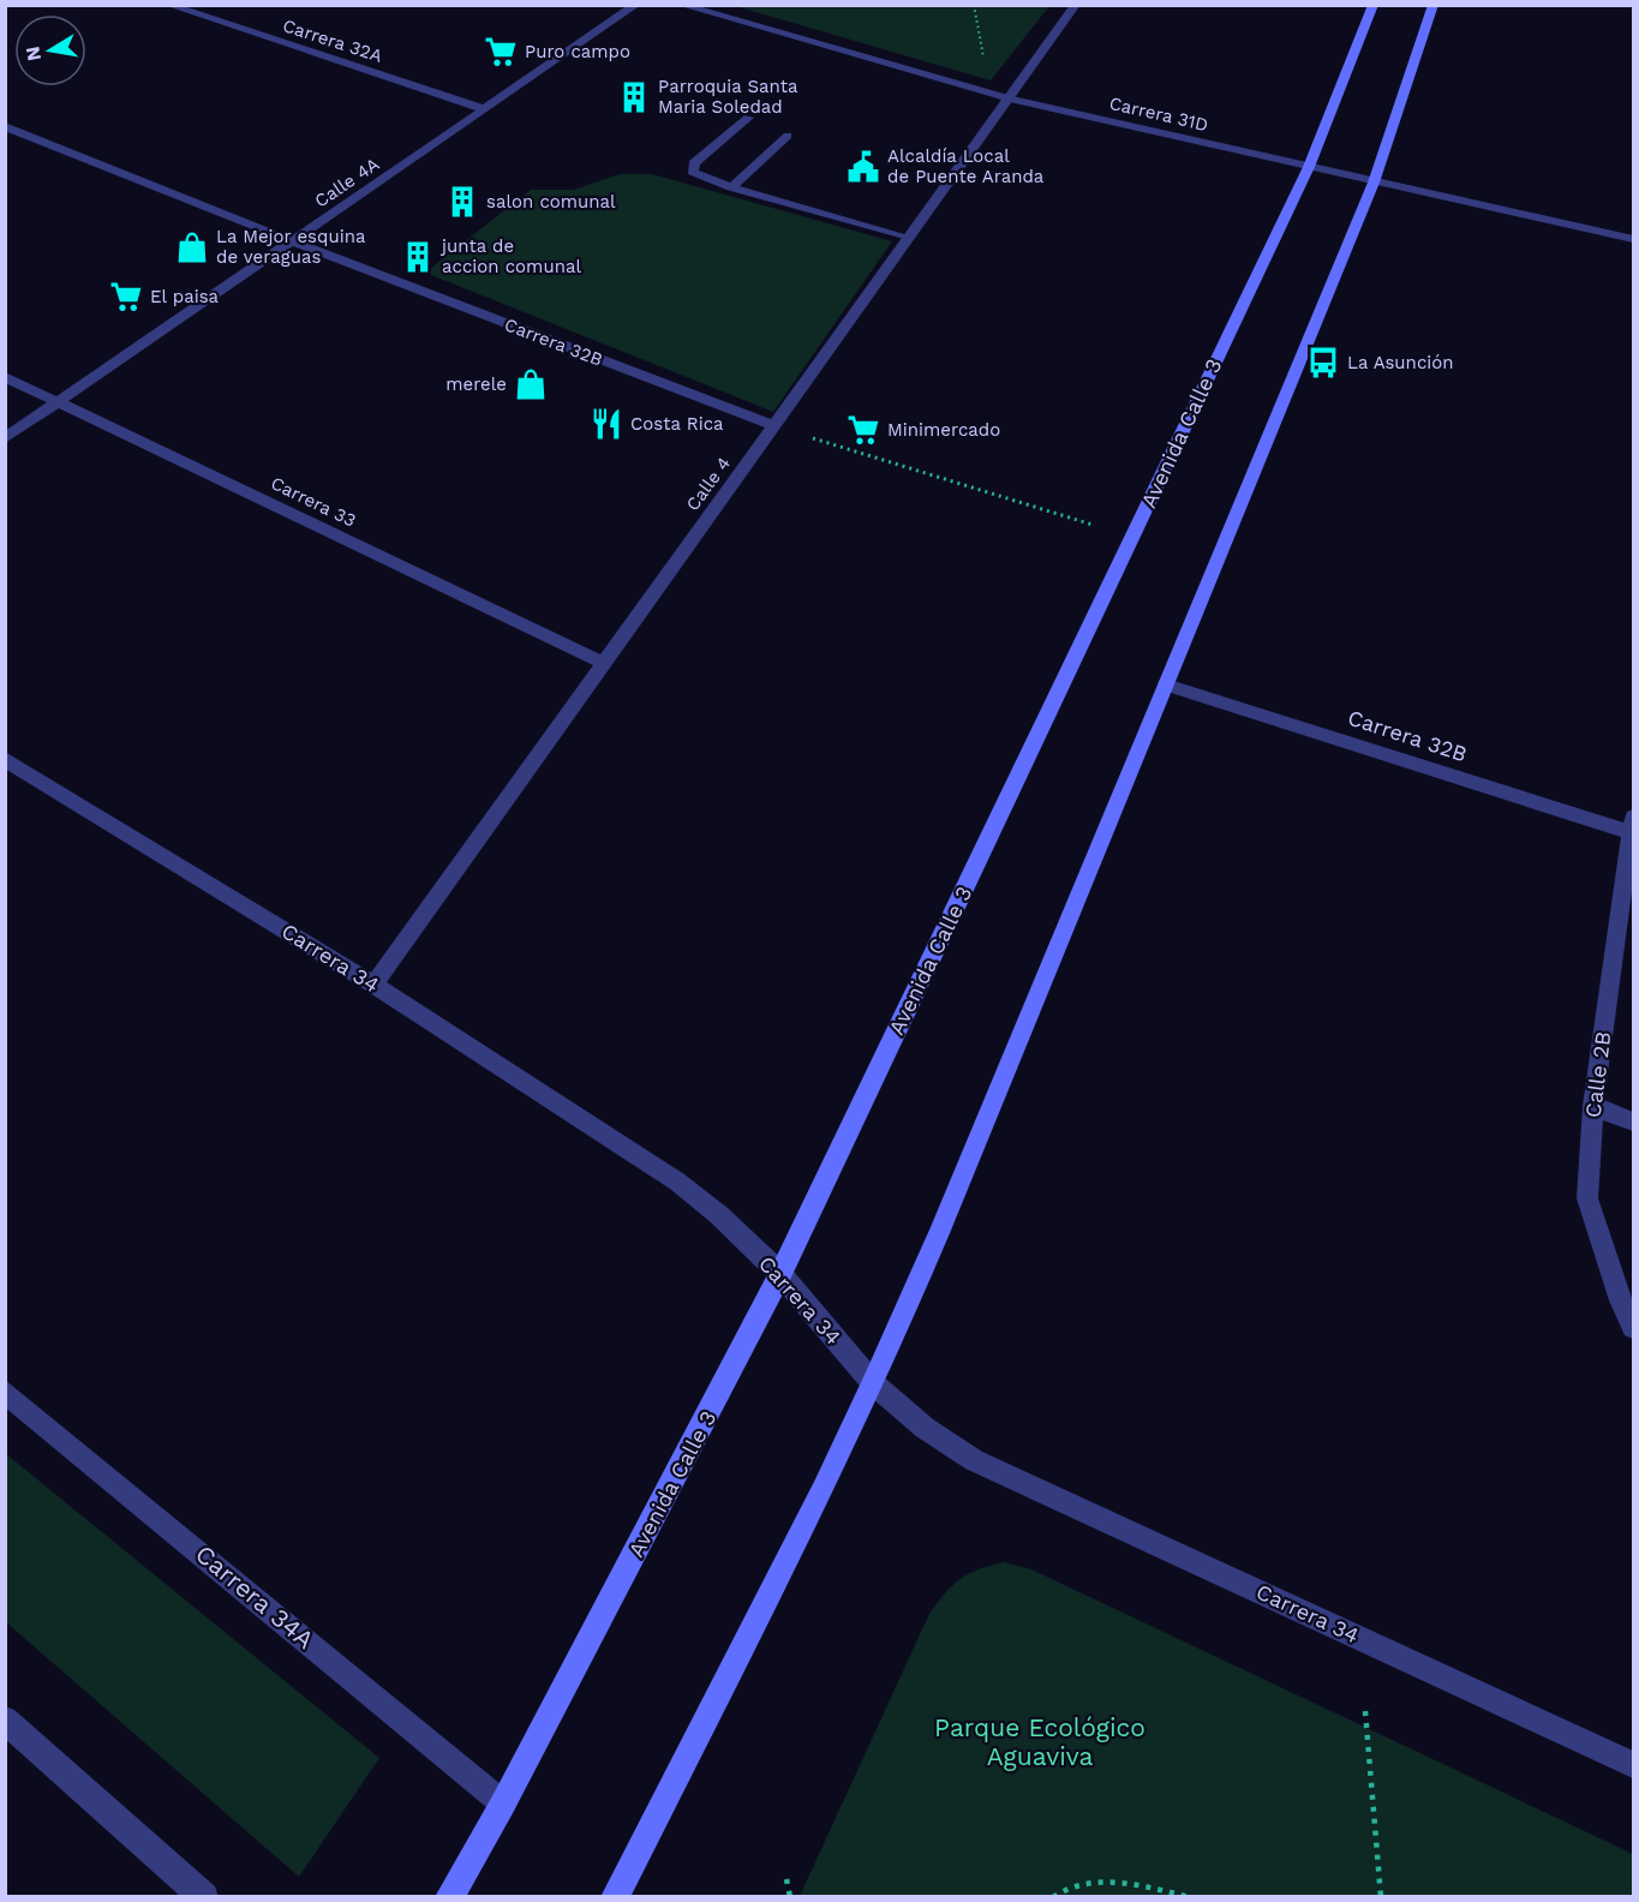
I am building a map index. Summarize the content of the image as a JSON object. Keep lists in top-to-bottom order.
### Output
{
  "streets": {
    "main road": ["Avenida Calle 3"],
    "street": [
      "Carrera 32A",
      "Carrera 31D",
      "Calle 4A",
      "Carrera 32B",
      "Calle 4",
      "Carrera 33",
      "Carrera 34",
      "Calle 2B",
      "Carrera 34A"
    ]
  },
  "crossings": [
    ["Carrera 32A", "Calle 4A"],
    ["Carrera 31D", "Avenida Calle 3"],
    ["Carrera 31D", "Calle 4"],
    ["Calle 4A", "Carrera 32B"],
    ["Calle 4A", "Carrera 33"],
    ["Carrera 32B", "Calle 4"],
    ["Carrera 32B", "Calle 2B"],
    ["Avenida Calle 3", "Carrera 34"],
    ["Avenida Calle 3", "Carrera 34A"],
    ["Calle 4", "Carrera 33"],
    ["Calle 4", "Carrera 34"]
  ],
  "parks": ["Parque Ecológico Aguaviva"],
  "places": {
    "supermarket": ["Puro campo", "El paisa", "Minimercado"],
    "building": ["Parroquia Santa Maria Soledad", "salon comunal", "junta de accion comunal"],
    "public building": ["Alcaldía Local de Puente Aranda"],
    "shop": ["La Mejor esquina de veraguas", "merele"],
    "bus stop": ["La Asunción"],
    "restaurant": ["Costa Rica"]
  },
  "north": "left"
}
